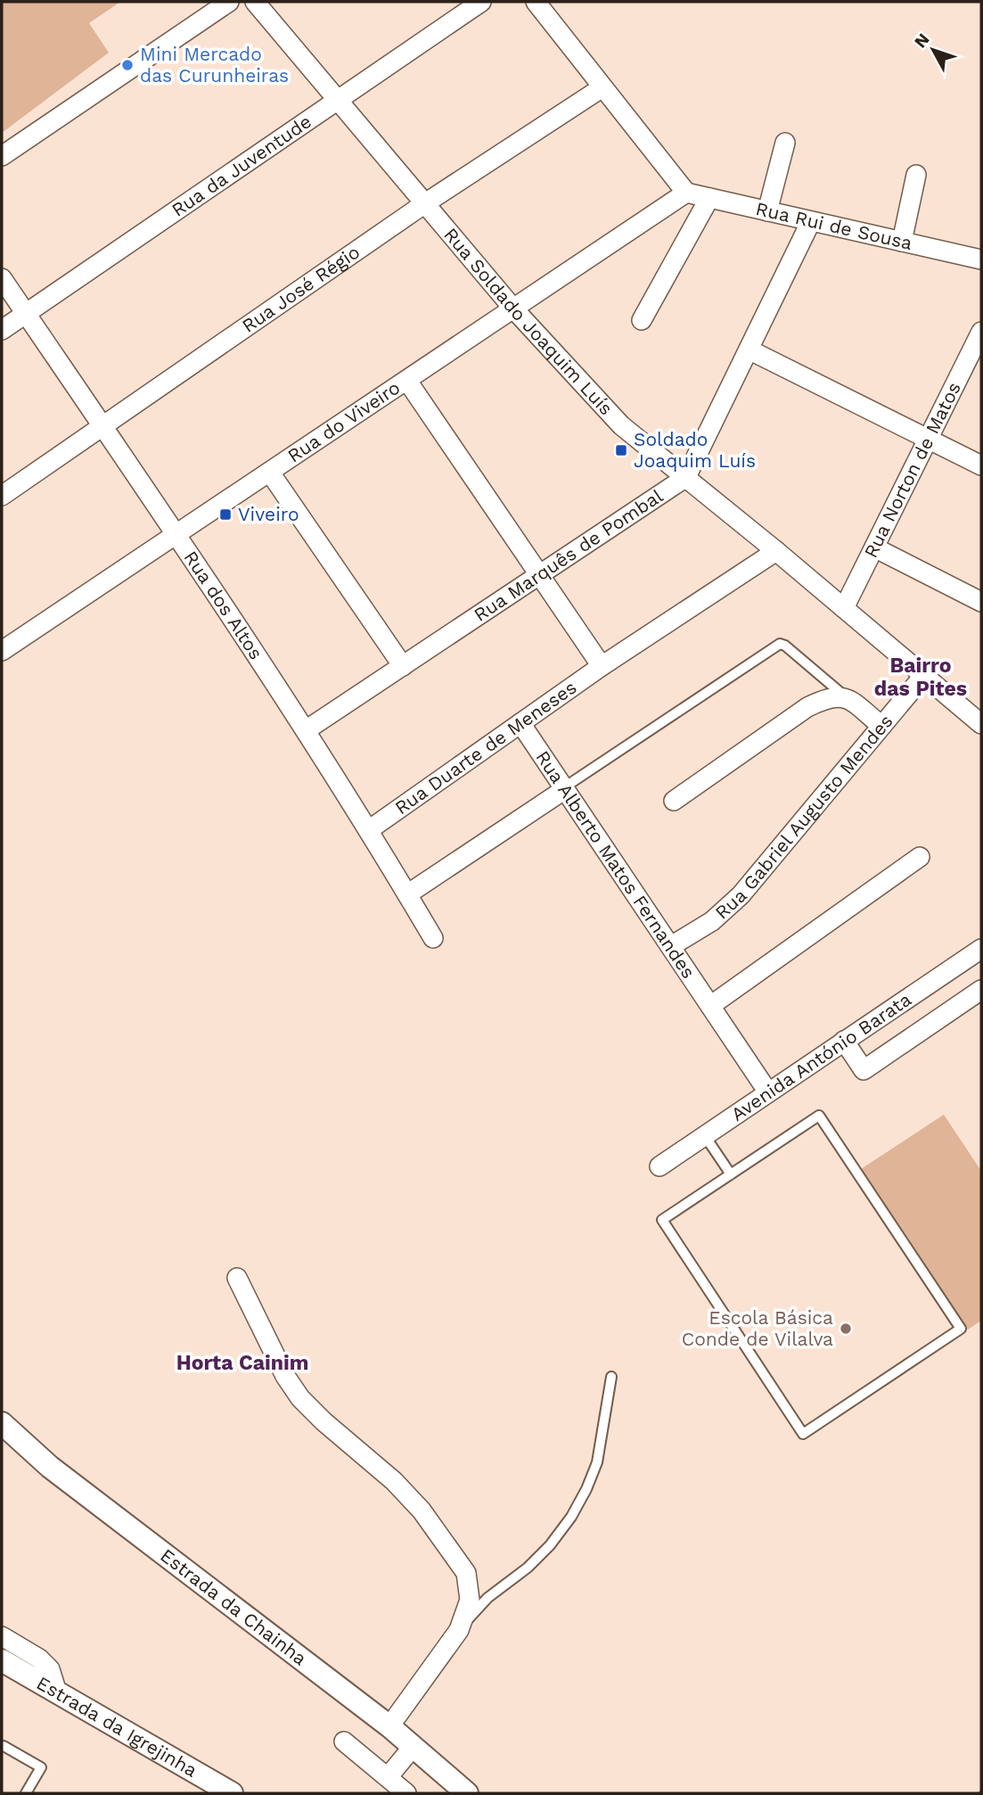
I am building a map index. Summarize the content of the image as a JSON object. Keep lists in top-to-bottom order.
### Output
{
  "streets": {
    "street": [
      "Rua da Juventude",
      "Rua Rui de Sousa",
      "Rua José Régio",
      "Rua Soldado Joaquim Luís",
      "Rua do Viveiro",
      "Rua Norton de Matos",
      "Rua Marquês de Pombal",
      "Rua dos Altos",
      "Rua Duarte de Meneses",
      "Rua Gabriel Augusto Mendes",
      "Rua Alberto Matos Fernandes",
      "Avenida António Barata",
      "Estrada da Chainha",
      "Estrada da Igrejinha"
    ]
  },
  "crossings": [
    ["Rua da Juventude", "Rua Soldado Joaquim Luís"],
    ["Rua da Juventude", "Rua dos Altos"],
    ["Rua Rui de Sousa", "Rua do Viveiro"],
    ["Rua José Régio", "Rua Soldado Joaquim Luís"],
    ["Rua José Régio", "Rua dos Altos"],
    ["Rua Soldado Joaquim Luís", "Rua do Viveiro"],
    ["Rua Soldado Joaquim Luís", "Rua Norton de Matos"],
    ["Rua Soldado Joaquim Luís", "Rua Marquês de Pombal"],
    ["Rua Soldado Joaquim Luís", "Rua Duarte de Meneses"],
    ["Rua Soldado Joaquim Luís", "Rua Gabriel Augusto Mendes"],
    ["Rua do Viveiro", "Rua dos Altos"],
    ["Rua Marquês de Pombal", "Rua dos Altos"],
    ["Rua dos Altos", "Rua Duarte de Meneses"],
    ["Rua Duarte de Meneses", "Rua Alberto Matos Fernandes"],
    ["Rua Gabriel Augusto Mendes", "Rua Alberto Matos Fernandes"],
    ["Rua Alberto Matos Fernandes", "Avenida António Barata"]
  ],
  "districts": ["Bairro das Pites", "Horta Cainim"],
  "places": {
    "other": ["Mini Mercado das Curunheiras", "Escola Básica Conde de Vilalva"],
    "transit": ["Soldado Joaquim Luís", "Viveiro"]
  },
  "north": "top left"
}
